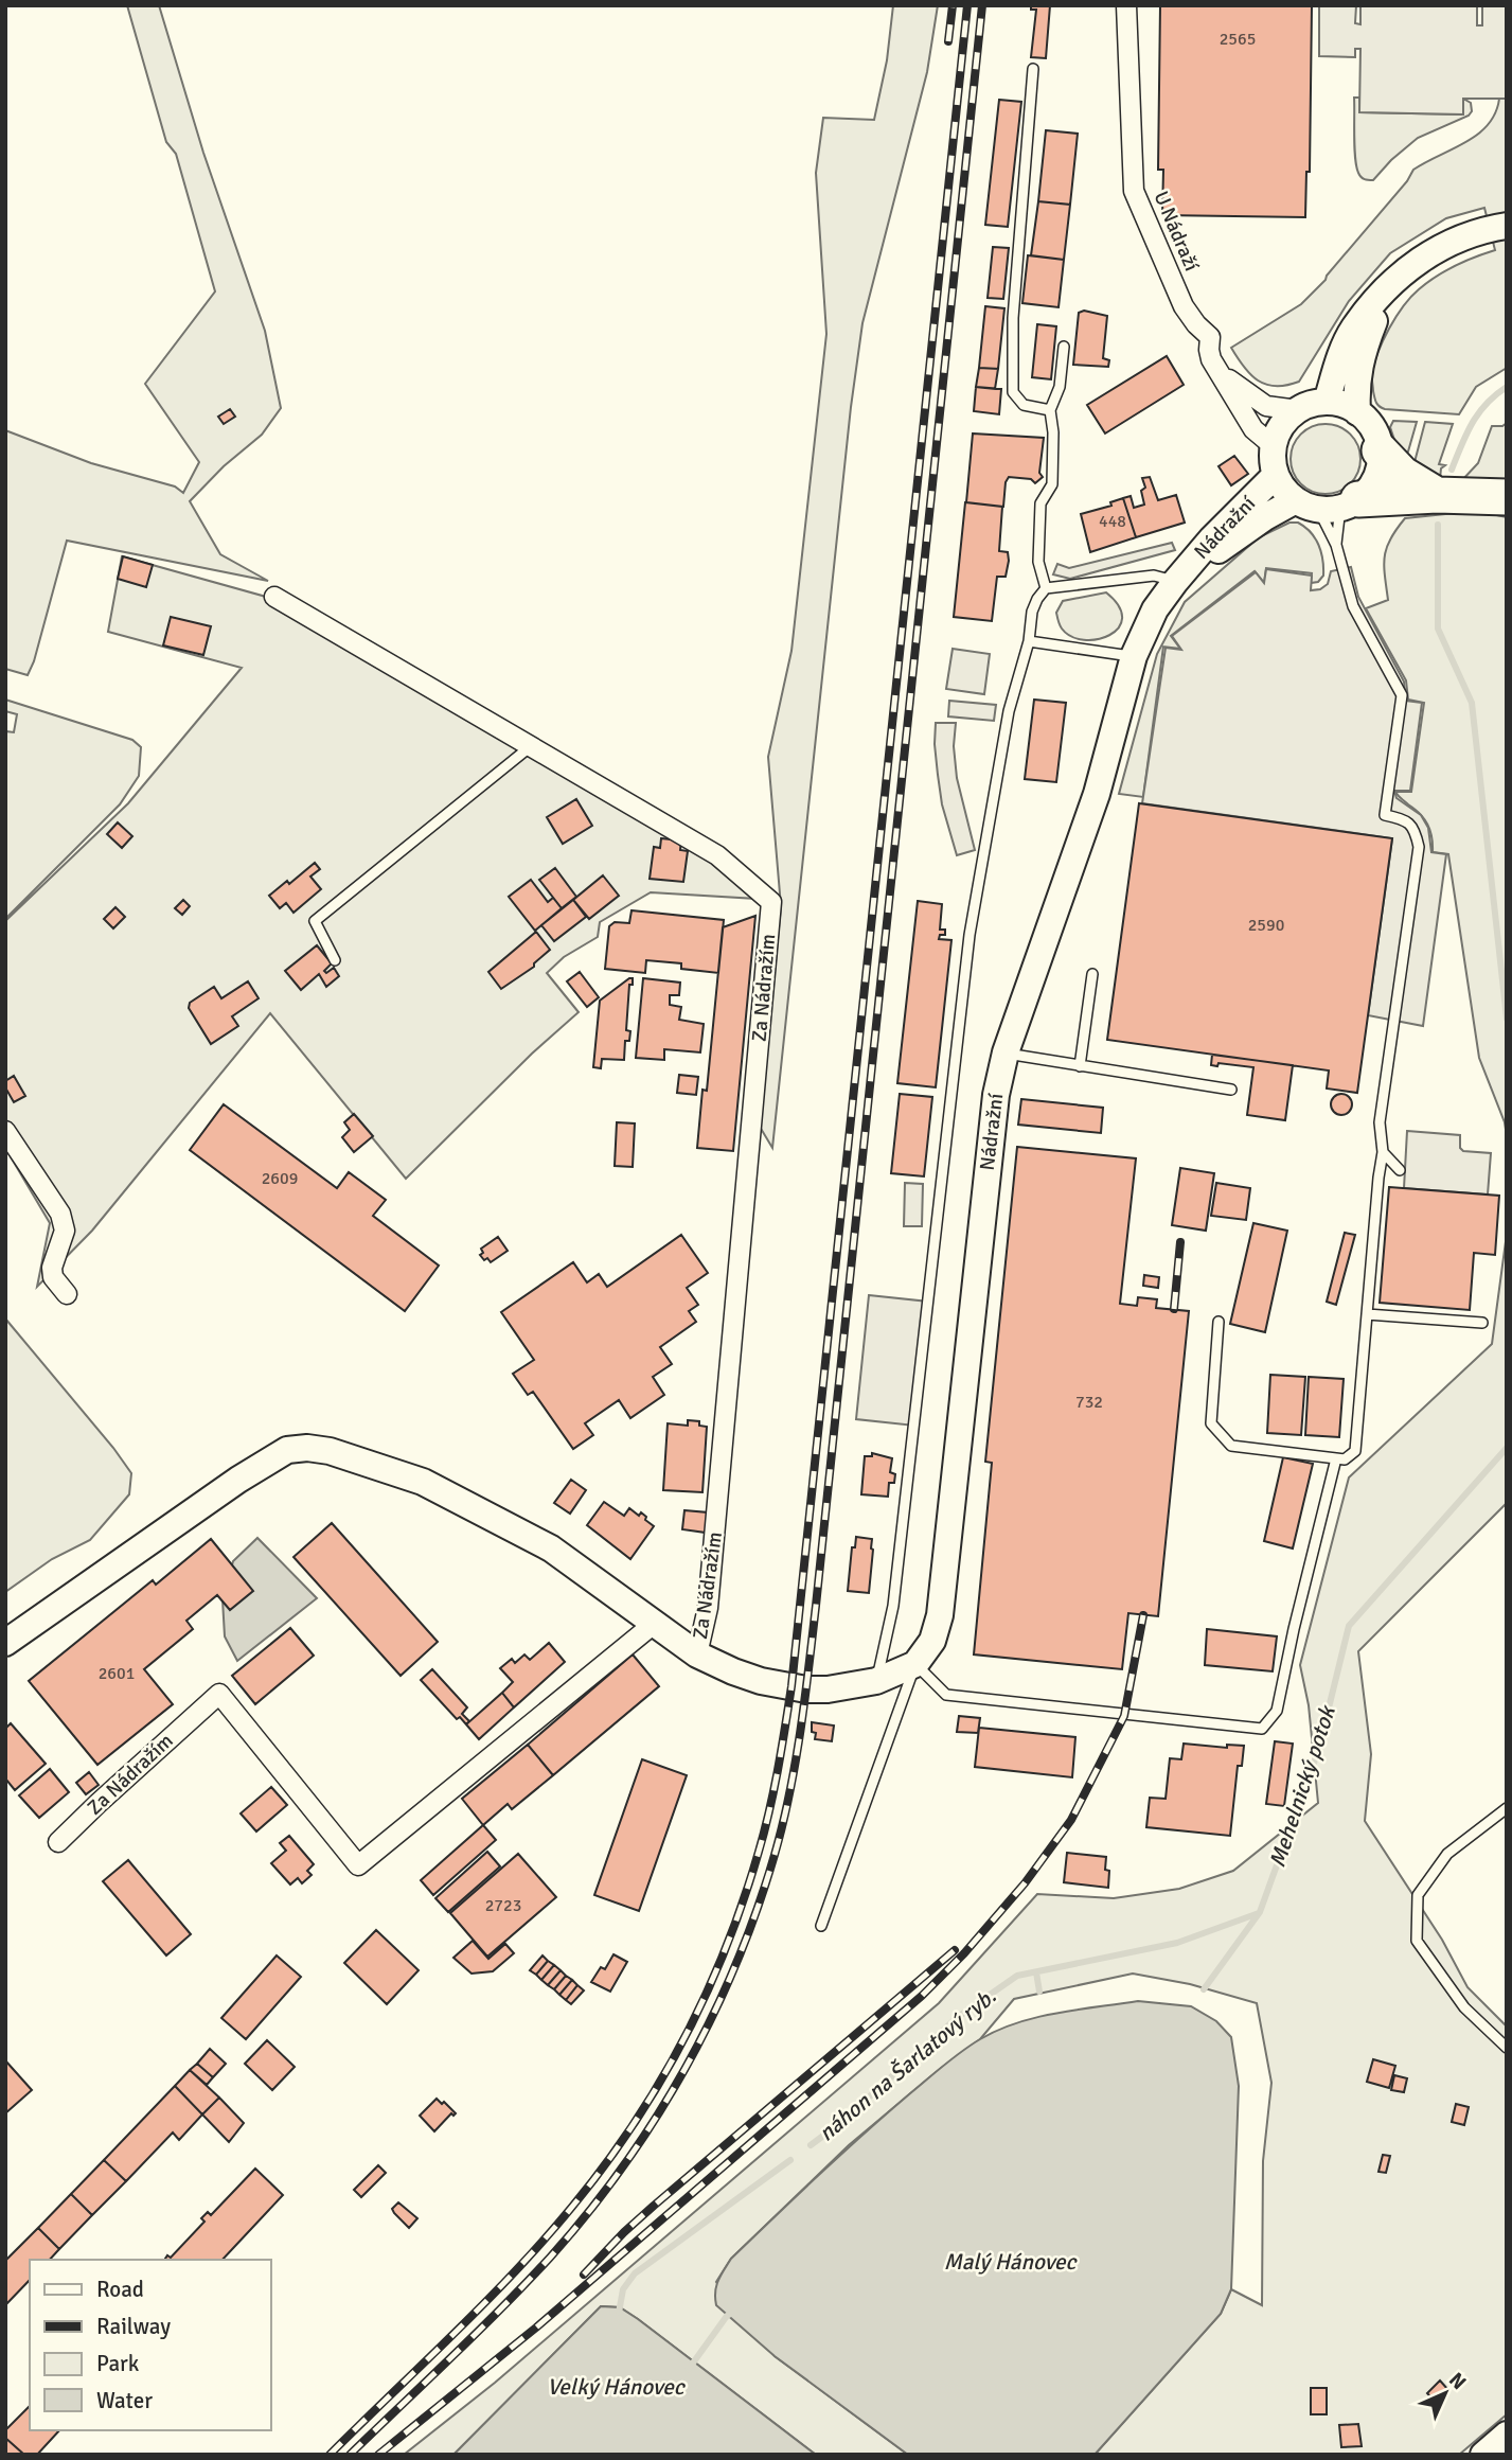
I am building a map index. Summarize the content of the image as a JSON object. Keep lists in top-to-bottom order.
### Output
{
  "streets": {
    "main road": ["Nádražní", "Za Nádražím"],
    "street": ["U Nádraží"]
  },
  "crossings": [
    ["U Nádraží", "Nádražní"]
  ],
  "water": [
    "Mehelnický potok",
    "náhon na Šarlatový ryb.",
    "Malý Hánovec",
    "Velký Hánovec"
  ],
  "house_numbers": [
    "2565",
    "448",
    "2590",
    "2609",
    "732",
    "2601",
    "2723"
  ],
  "legend": [
    "Road",
    "Railway",
    "Park",
    "Water"
  ],
  "north": "top right"
}
